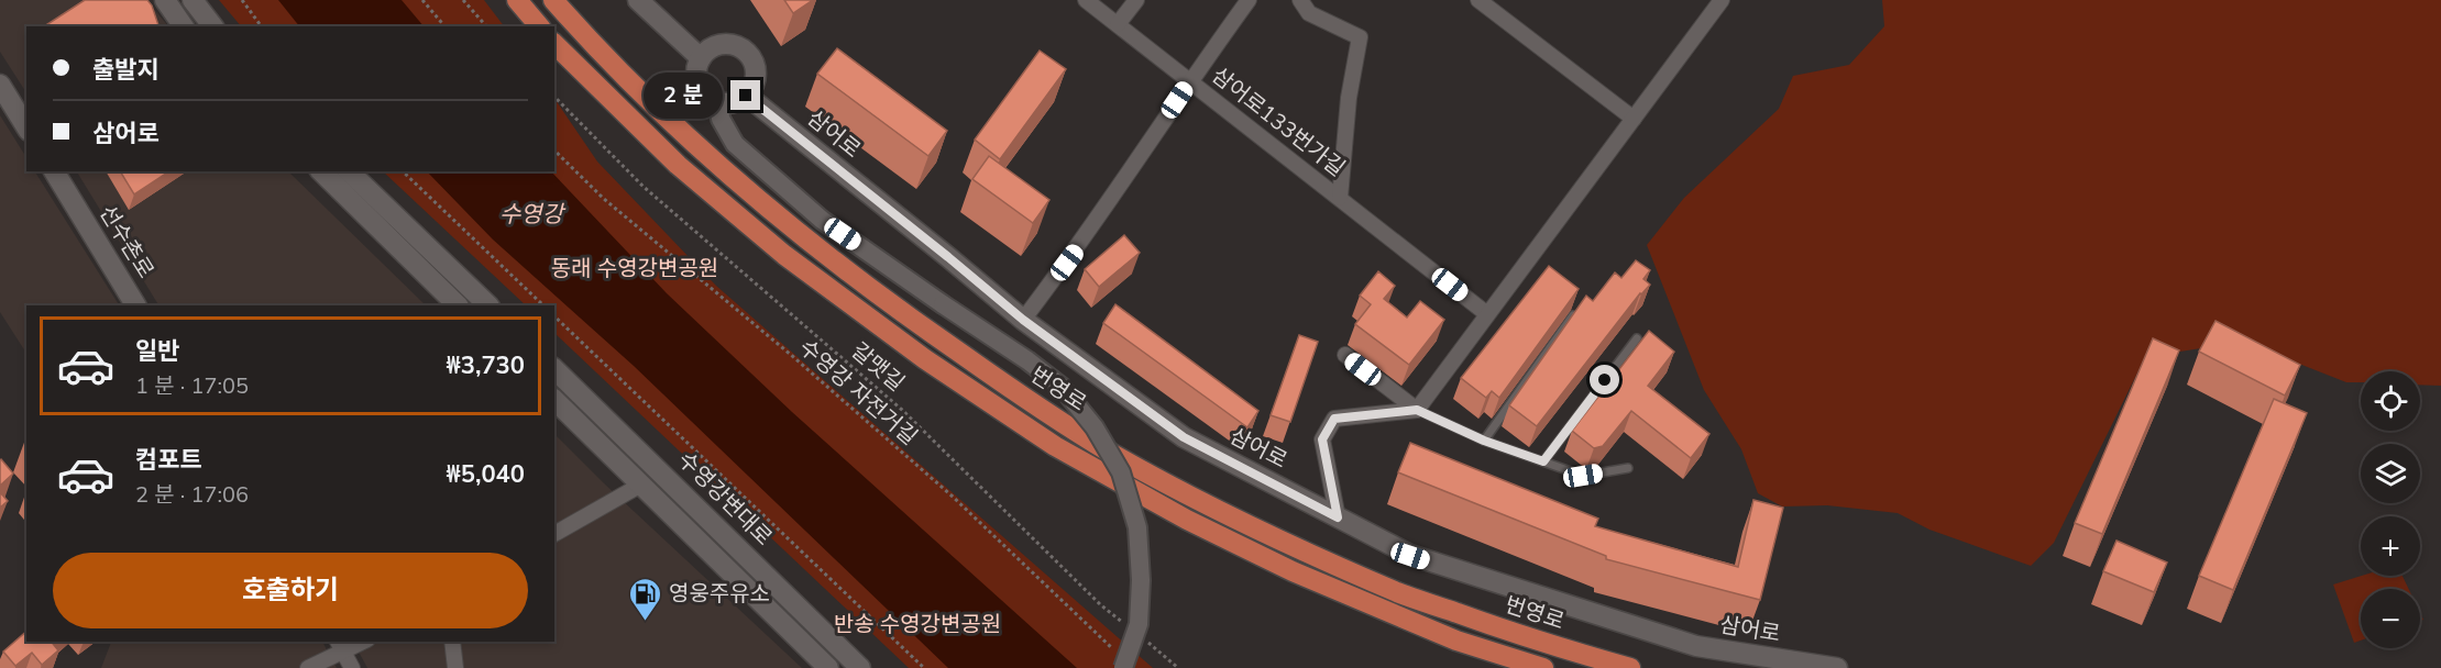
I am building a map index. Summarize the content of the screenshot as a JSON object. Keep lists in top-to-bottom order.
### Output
{
  "streets": {
    "highway": ["번영로"],
    "main road": ["삼어로", "선수촌로", "수영강변대로"],
    "street": ["삼어로133번가길"],
    "path": ["갈맷길", "수영강 자전거길"]
  },
  "water": ["수영강"],
  "parks": ["동래 수영강변공원", "반송 수영강변공원"],
  "places": {
    "fuel station": ["영웅주유소"]
  },
  "page": {
    "banner": ["출발지", "삼어로"],
    "bubble": "2 분",
    "list": [
      {
        "name": "일반",
        "note": "1 분 · 17:05",
        "value": "₩3,730"
      },
      {
        "name": "컴포트",
        "note": "2 분 · 17:06",
        "value": "₩5,040"
      }
    ],
    "map_buttons": ["+", "−"],
    "buttons": "호출하기"
  }
}
